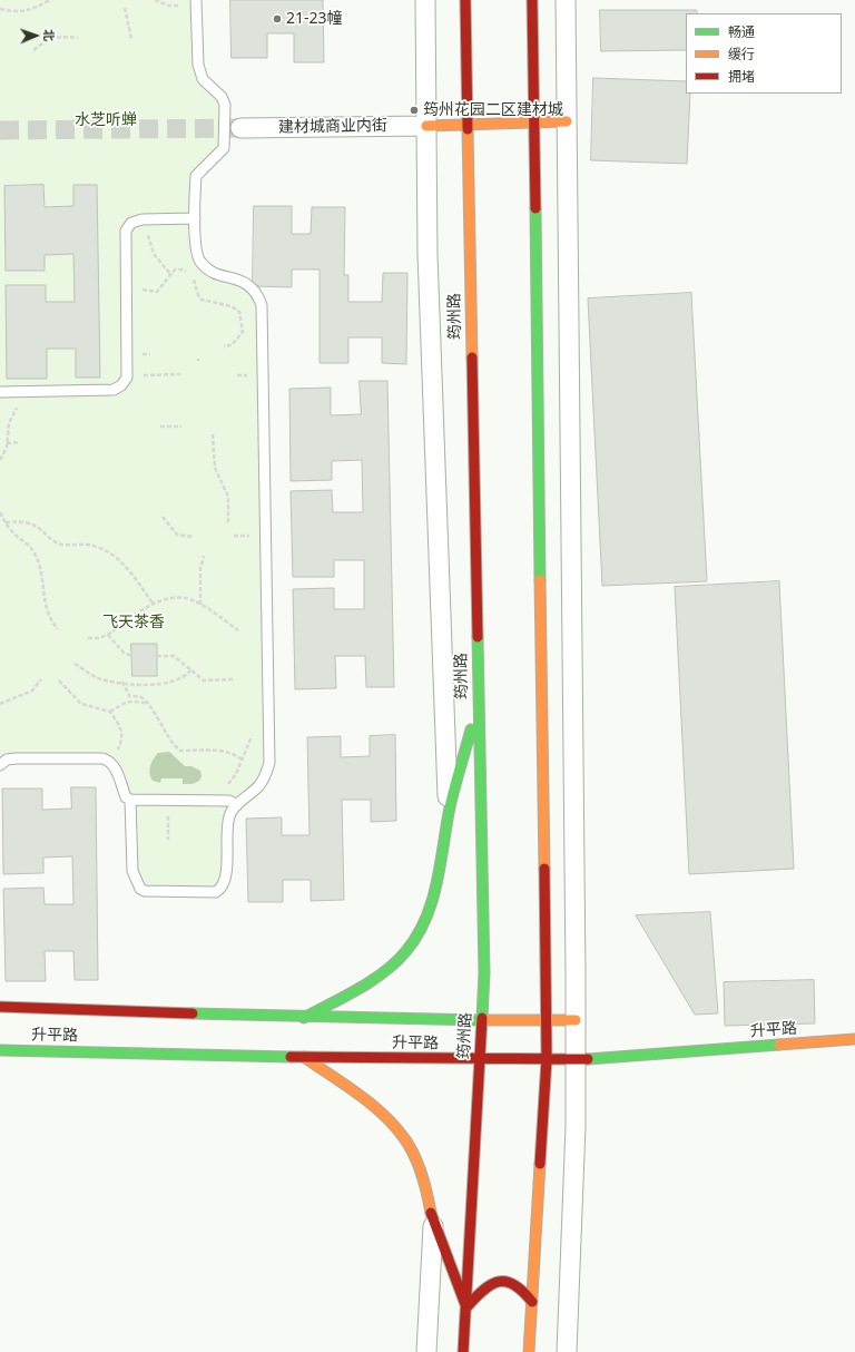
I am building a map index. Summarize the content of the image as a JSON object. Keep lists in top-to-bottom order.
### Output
{
  "streets": {
    "main road": ["筠州路", "升平路"],
    "street": ["建材城商业内街"]
  },
  "crossings": [
    ["筠州路", "升平路"]
  ],
  "parks": ["水芝听蝉", "飞天茶香"],
  "places": ["21-23幢", "筠州花园二区建材城"],
  "legend": ["畅通", "缓行", "拥堵"],
  "north": "right"
}
